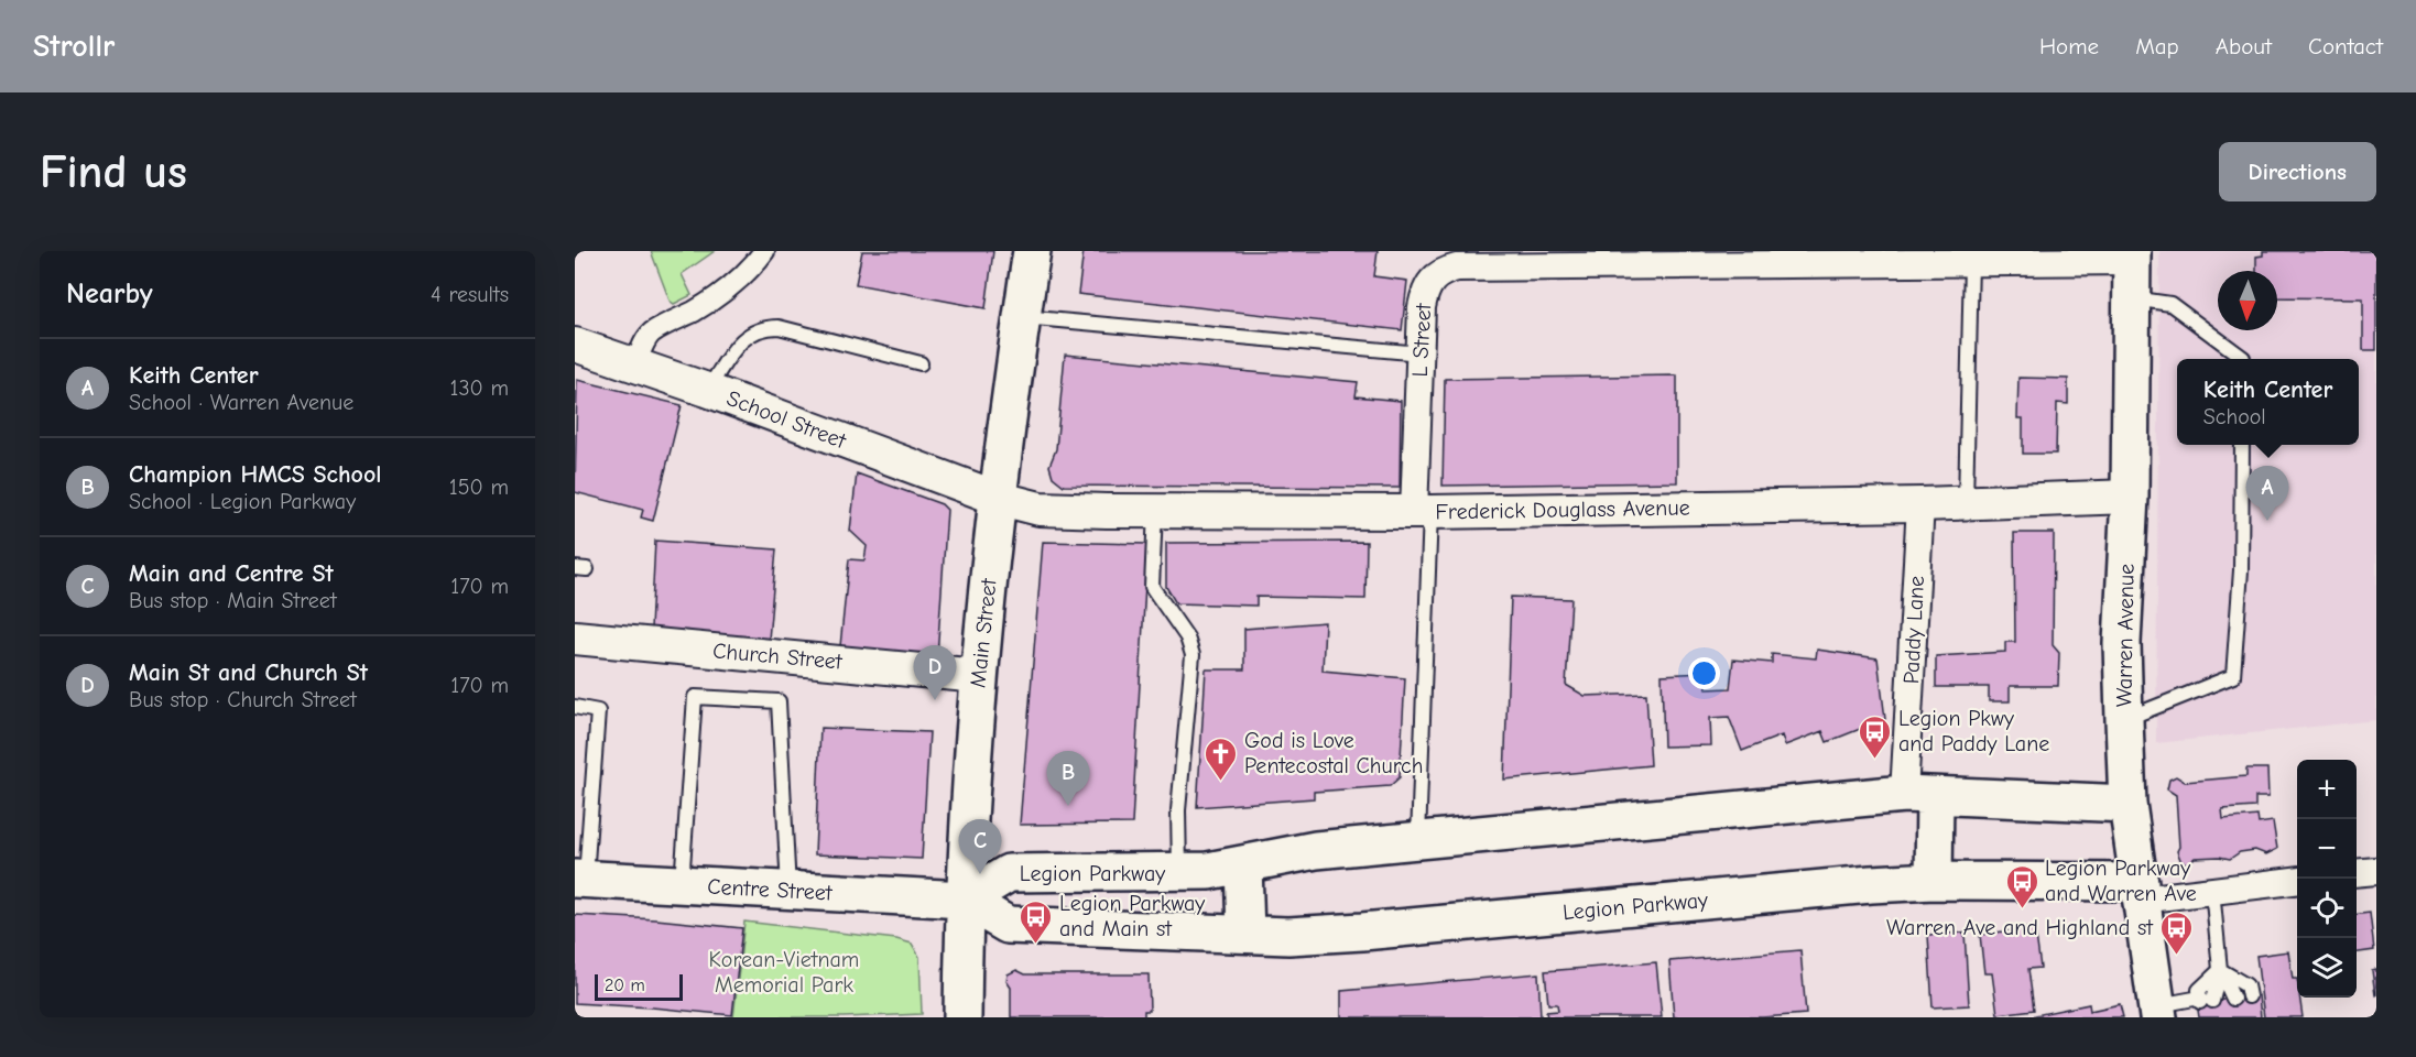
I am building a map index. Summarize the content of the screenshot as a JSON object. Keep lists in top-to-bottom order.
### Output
{
  "streets": {
    "main road": [
      "Main Street",
      "Warren Avenue",
      "Legion Parkway",
      "Centre Street"
    ],
    "street": [
      "L Street",
      "School Street",
      "Frederick Douglass Avenue",
      "Paddy Lane",
      "Church Street"
    ]
  },
  "crossings": [
    ["L Street", "Frederick Douglass Avenue"],
    ["L Street", "Warren Avenue"],
    ["School Street", "Frederick Douglass Avenue"],
    ["School Street", "Main Street"],
    ["Frederick Douglass Avenue", "Paddy Lane"],
    ["Frederick Douglass Avenue", "Main Street"],
    ["Frederick Douglass Avenue", "Warren Avenue"],
    ["Paddy Lane", "Legion Parkway"],
    ["Main Street", "Church Street"],
    ["Main Street", "Legion Parkway"],
    ["Main Street", "Centre Street"],
    ["Warren Avenue", "Legion Parkway"],
    ["Legion Parkway", "Centre Street"]
  ],
  "parks": ["Korean-Vietnam Memorial Park"],
  "places": {
    "bus stop": [
      "Legion Pkwy and Paddy Lane",
      "Legion Parkway and Warren Ave",
      "Legion Parkway and Main st",
      "Warren Ave and Highland st"
    ],
    "church": ["God is Love Pentecostal Church"]
  },
  "scale_bar": "20 m",
  "north": "bottom",
  "page": {
    "header": "Strollr",
    "nav": [
      "Home",
      "Map",
      "About",
      "Contact"
    ],
    "buttons": "Directions",
    "title": "Find us",
    "heading": ["Nearby", "4 results"],
    "list": [
      {
        "mark": "A",
        "name": "Keith Center",
        "note": "School · Warren Avenue",
        "value": "130 m"
      },
      {
        "mark": "B",
        "name": "Champion HMCS School",
        "note": "School · Legion Parkway",
        "value": "150 m"
      },
      {
        "mark": "C",
        "name": "Main and Centre St",
        "note": "Bus stop · Main Street",
        "value": "170 m"
      },
      {
        "mark": "D",
        "name": "Main St and Church St",
        "note": "Bus stop · Church Street",
        "value": "170 m"
      }
    ],
    "popup": ["Keith Center", "School"],
    "pins": [
      "A",
      "D",
      "B",
      "C"
    ],
    "map_buttons": ["+", "−"],
    "scale": "20 m"
  }
}
